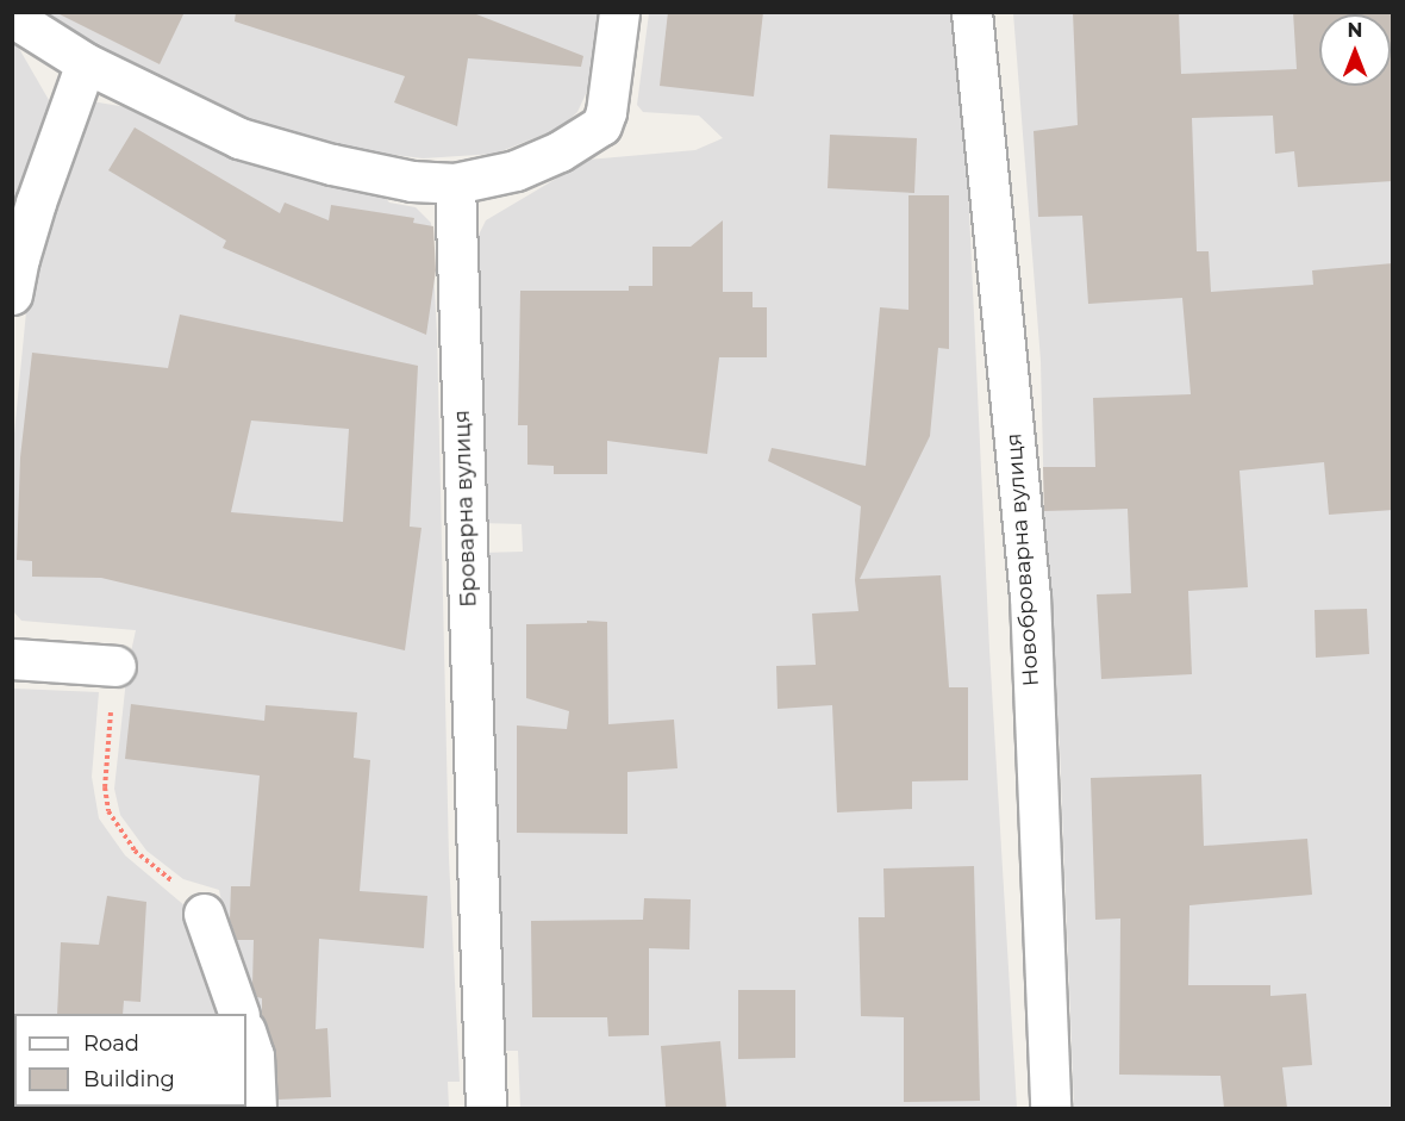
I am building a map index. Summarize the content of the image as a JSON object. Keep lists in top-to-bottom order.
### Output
{
  "streets": {
    "street": ["Броварна вулиця", "Новоброварна вулиця"]
  },
  "legend": ["Road", "Building"],
  "north": "top"
}
